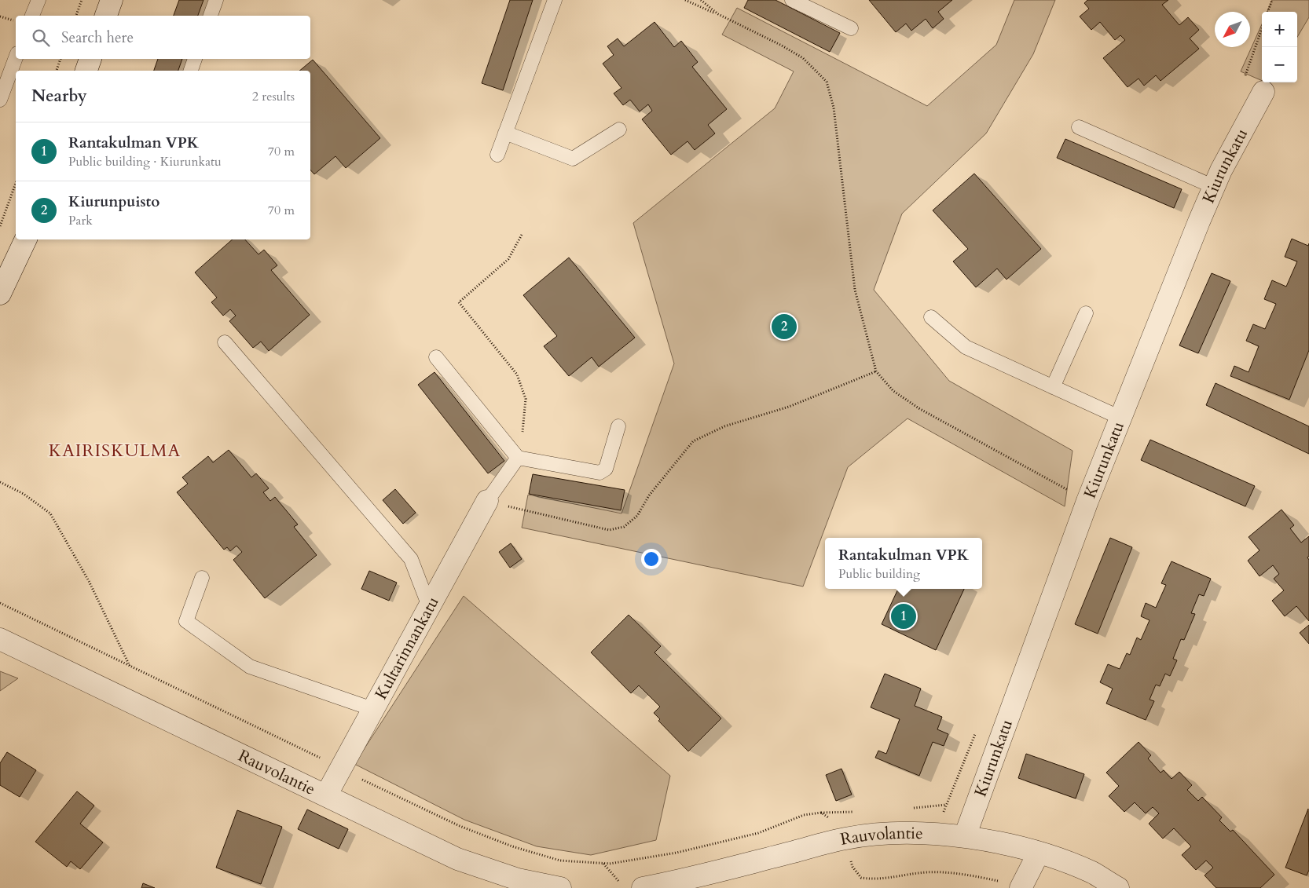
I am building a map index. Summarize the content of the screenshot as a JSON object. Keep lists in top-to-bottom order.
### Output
{
  "streets": {
    "street": ["Kiurunkatu", "Kultarinnankatu", "Rauvolantie"]
  },
  "crossings": [
    ["Kiurunkatu", "Rauvolantie"],
    ["Kultarinnankatu", "Rauvolantie"]
  ],
  "districts": ["KAIRISKULMA"],
  "north": "bottom left",
  "page": {
    "map_buttons": ["+", "−"],
    "search": "Search here",
    "heading": ["Nearby", "2 results"],
    "list": [
      {
        "mark": "1",
        "name": "Rantakulman VPK",
        "note": "Public building · Kiurunkatu",
        "value": "70 m"
      },
      {
        "mark": "2",
        "name": "Kiurunpuisto",
        "note": "Park",
        "value": "70 m"
      }
    ],
    "pins": ["2", "1"],
    "popup": ["Rantakulman VPK", "Public building"]
  }
}
